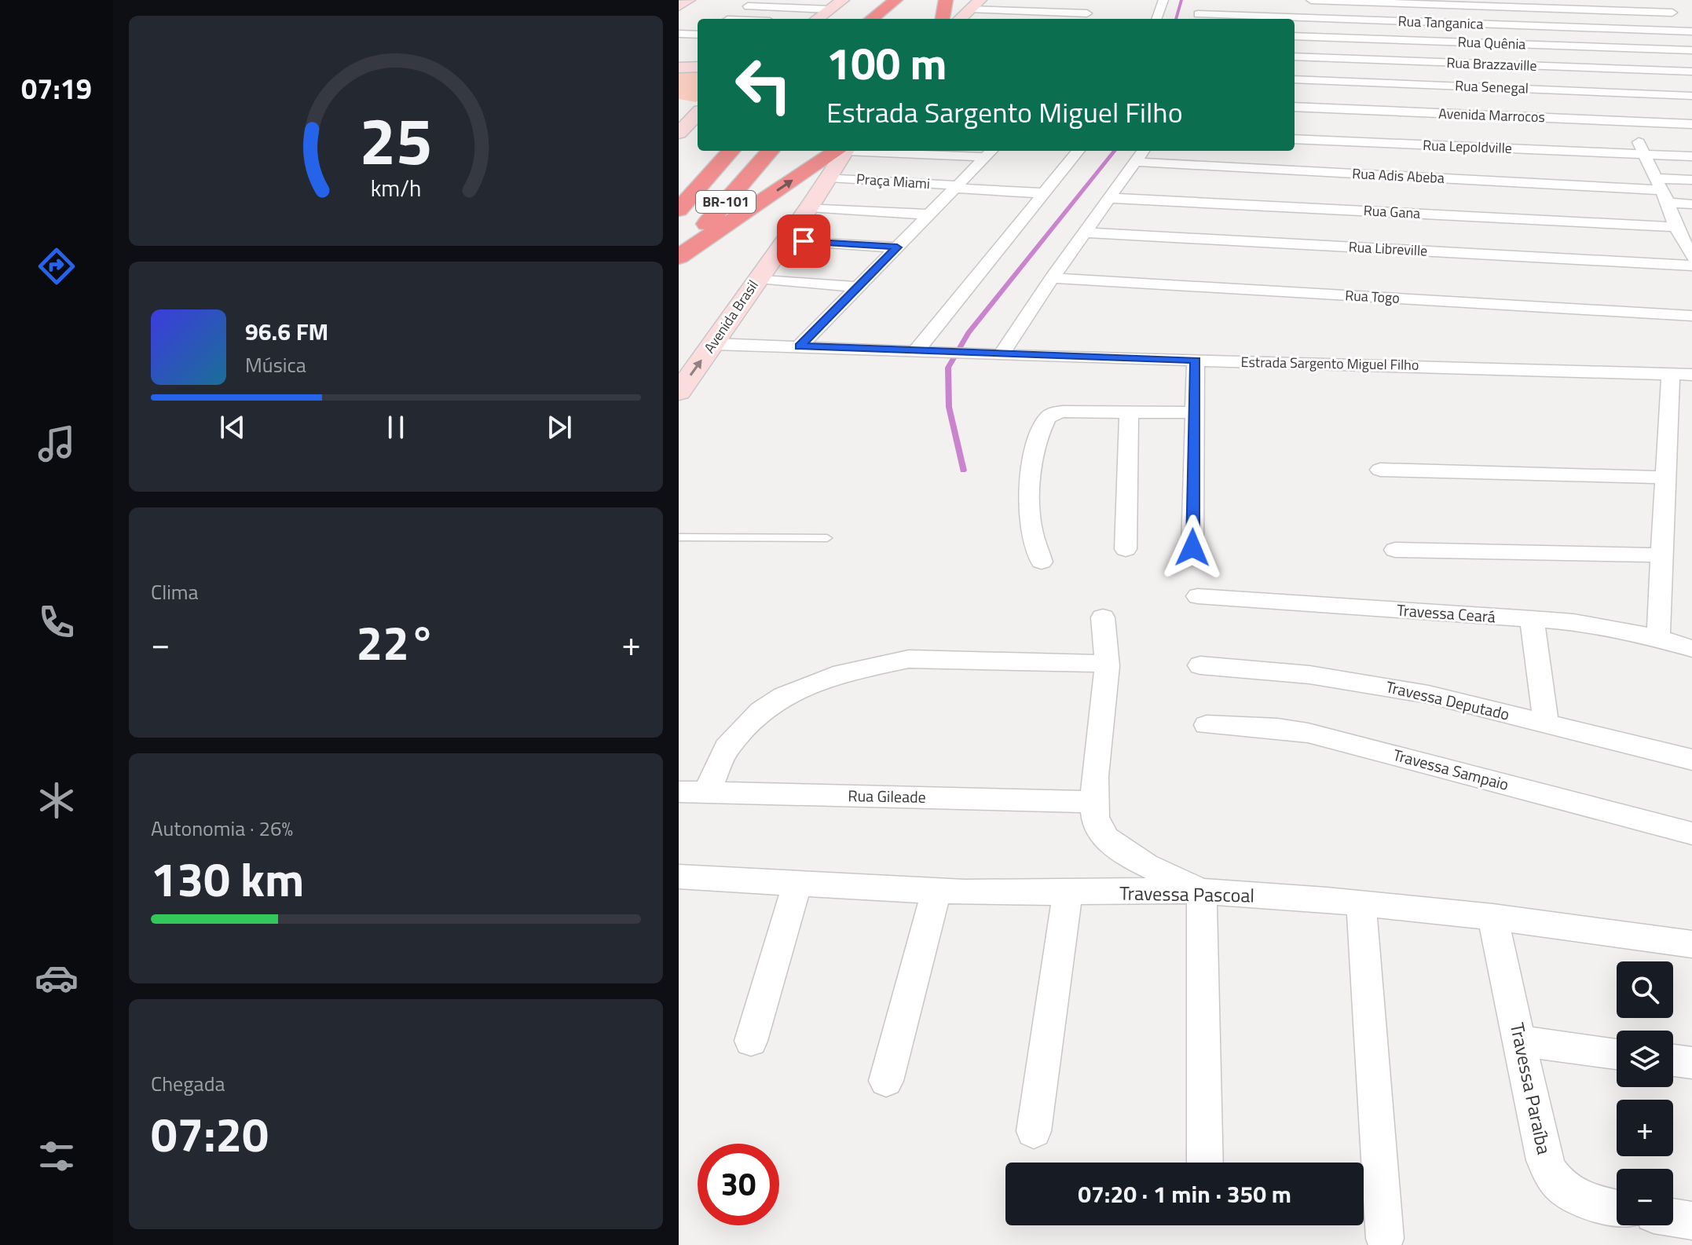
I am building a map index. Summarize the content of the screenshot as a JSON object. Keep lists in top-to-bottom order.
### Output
{
  "streets": {
    "highway": ["BR-101"],
    "street": [
      "Rua Tanganica",
      "Rua Quênia",
      "Rua Brazzaville",
      "Rua Senegal",
      "Avenida Marrocos",
      "Rua Lepoldville",
      "Rua Adis Abeba",
      "Praça Miami",
      "Rua Gana",
      "Rua Libreville",
      "Rua Togo",
      "Avenida Brasil",
      "Estrada Sargento Miguel Filho",
      "Travessa Ceará",
      "Travessa Deputado",
      "Travessa Sampaio",
      "Rua Gileade",
      "Travessa Pascoal",
      "Travessa Paraíba"
    ]
  },
  "crossings": [
    ["Praça Miami", "Avenida Brasil"],
    ["Travessa Pascoal", "Travessa Paraíba"]
  ],
  "page": {
    "tabs": "07:19",
    "turn": ["100 m", "Estrada Sargento Miguel Filho"],
    "song": ["96.6 FM", "Música"],
    "tile": [
      "Clima",
      ["Autonomia · 26%", "130 km"],
      ["Chegada", "07:20"]
    ],
    "heat": ["−", "22°", "+"],
    "map_buttons": ["+", "−"],
    "limit": "30",
    "trip": "07:20 · 1 min · 350 m",
    "gauge": ["25", "km/h"]
  }
}
